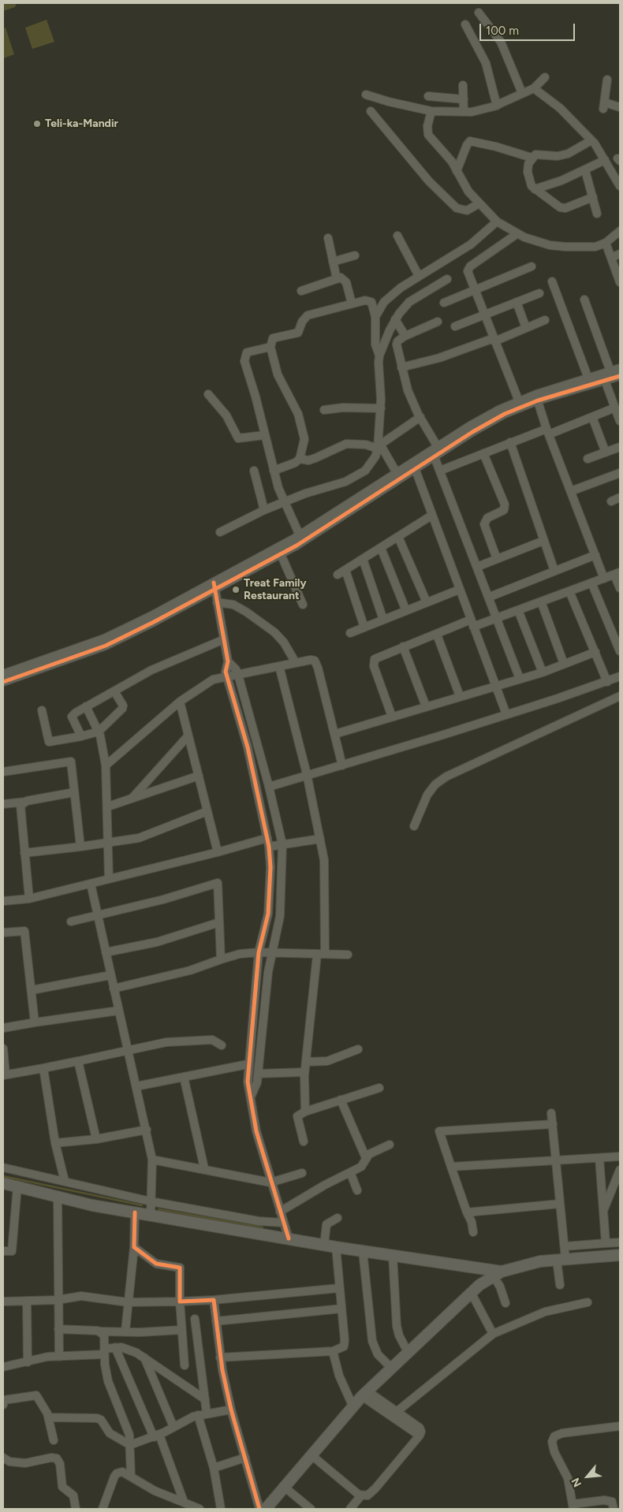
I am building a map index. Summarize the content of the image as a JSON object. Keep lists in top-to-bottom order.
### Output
{
  "places": ["Teli-ka-Mandir", "Treat Family Restaurant"],
  "scale_bar": "100 m",
  "north": "bottom left"
}
